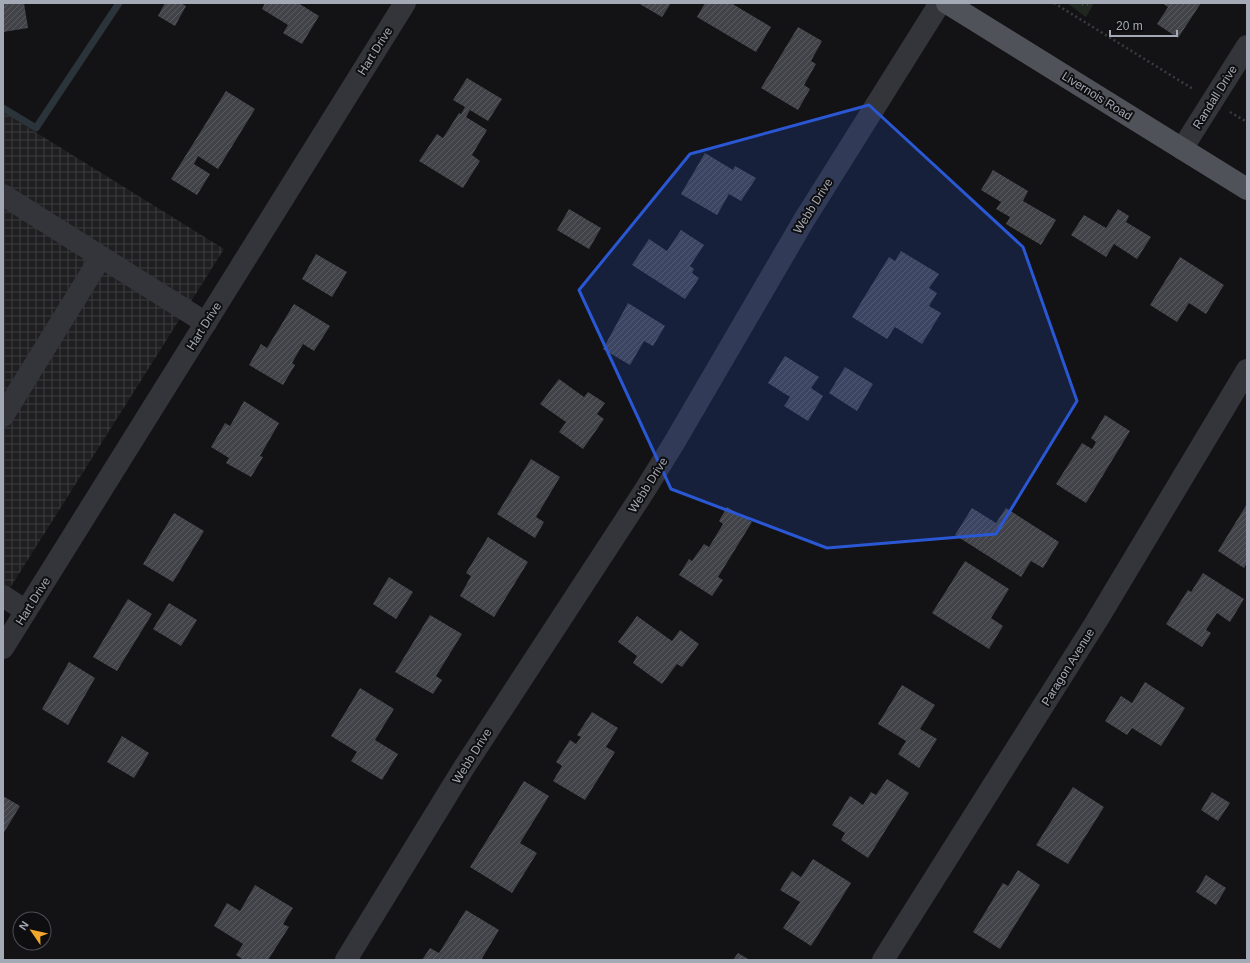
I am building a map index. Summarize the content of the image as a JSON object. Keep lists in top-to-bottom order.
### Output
{
  "streets": {
    "main road": ["Livernois Road"],
    "street": [
      "Hart Drive",
      "Randall Drive",
      "Webb Drive",
      "Paragon Avenue"
    ]
  },
  "crossings": [
    ["Livernois Road", "Randall Drive"]
  ],
  "scale_bar": "20 m",
  "north": "top left"
}
